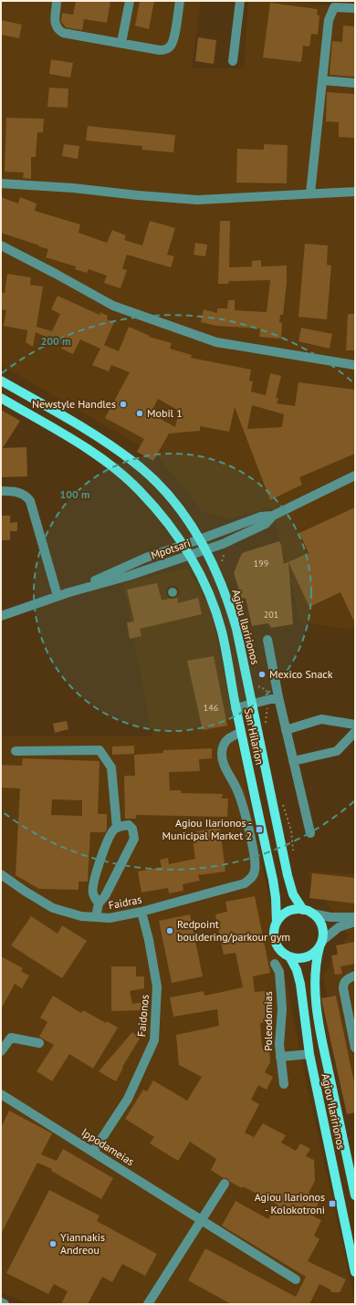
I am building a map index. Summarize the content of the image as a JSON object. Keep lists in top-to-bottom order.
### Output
{
  "streets": {
    "main road": ["Agiou Ilaririonos", "San Hilarion"],
    "street": [
      "Mpotsari",
      "Faidras",
      "Faidonos",
      "Poleodomias",
      "Ippodameias"
    ]
  },
  "crossings": [
    ["Mpotsari", "Agiou Ilaririonos"],
    ["Mpotsari", "San Hilarion"],
    ["Agiou Ilaririonos", "San Hilarion"],
    ["Agiou Ilaririonos", "Poleodomias"],
    ["San Hilarion", "Faidras"],
    ["Faidras", "Faidonos"],
    ["Faidonos", "Ippodameias"]
  ],
  "places": {
    "other": [
      "Newstyle Handles",
      "Mobil 1",
      "Mexico Snack",
      "Redpoint bouldering/parkour gym",
      "Yiannakis Andreou"
    ],
    "transit": ["Agiou Ilarionos - Municipal Market 2", "Agiou Ilarionos - Kolokotroni"]
  },
  "house_numbers": ["199", "201", "146"],
  "rings": ["200 m", "100 m"]
}
